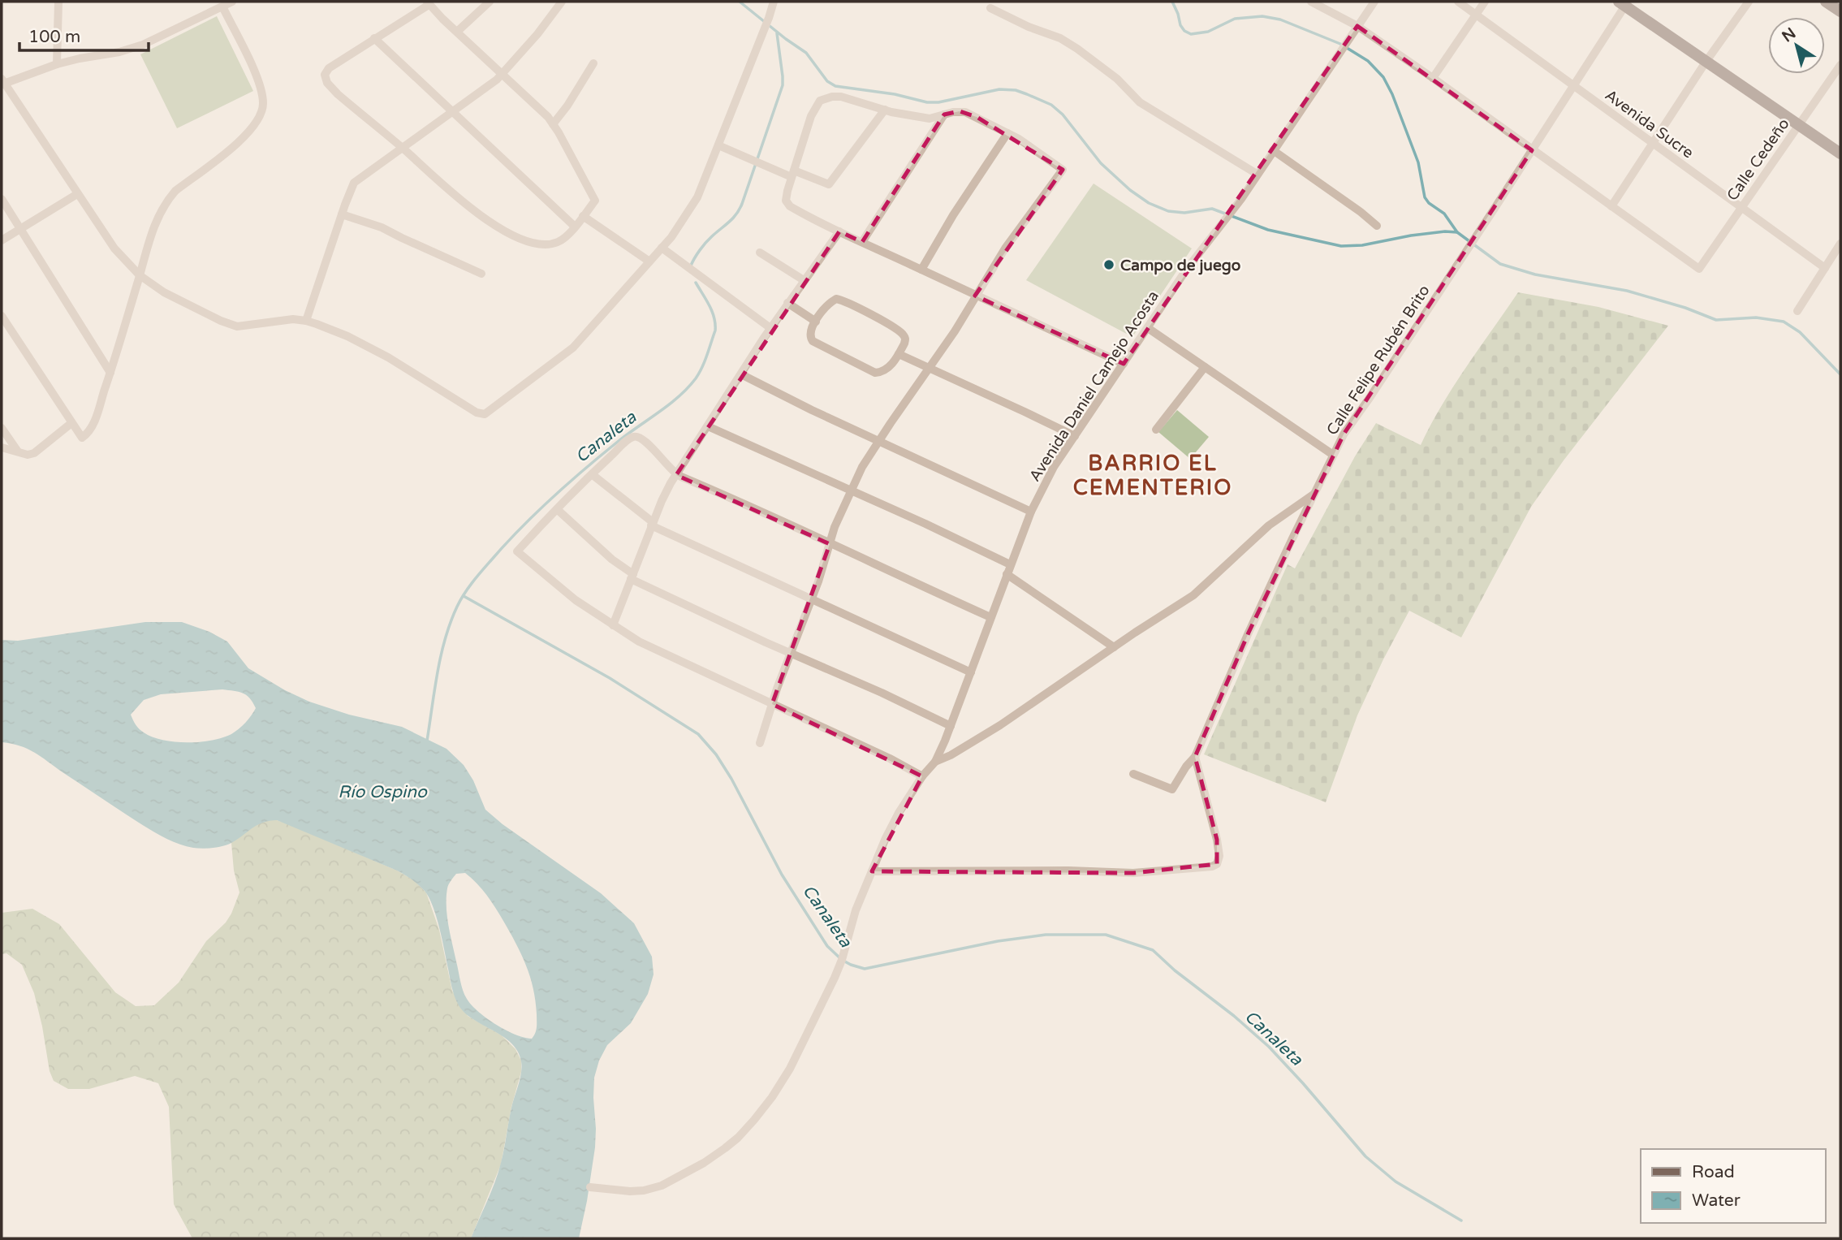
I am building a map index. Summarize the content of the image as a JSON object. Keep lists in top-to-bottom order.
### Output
{
  "streets": {
    "street": [
      "Avenida Sucre",
      "Calle Cedeño",
      "Calle Felipe Rubén Brito",
      "Avenida Daniel Camejo Acosta"
    ]
  },
  "crossings": [
    ["Avenida Sucre", "Calle Cedeño"],
    ["Avenida Sucre", "Calle Felipe Rubén Brito"]
  ],
  "districts": ["BARRIO EL CEMENTERIO"],
  "water": ["Canaleta", "Río Ospino"],
  "places": ["Campo de juego"],
  "legend": ["Road", "Water"],
  "scale_bar": "100 m",
  "north": "top left"
}
